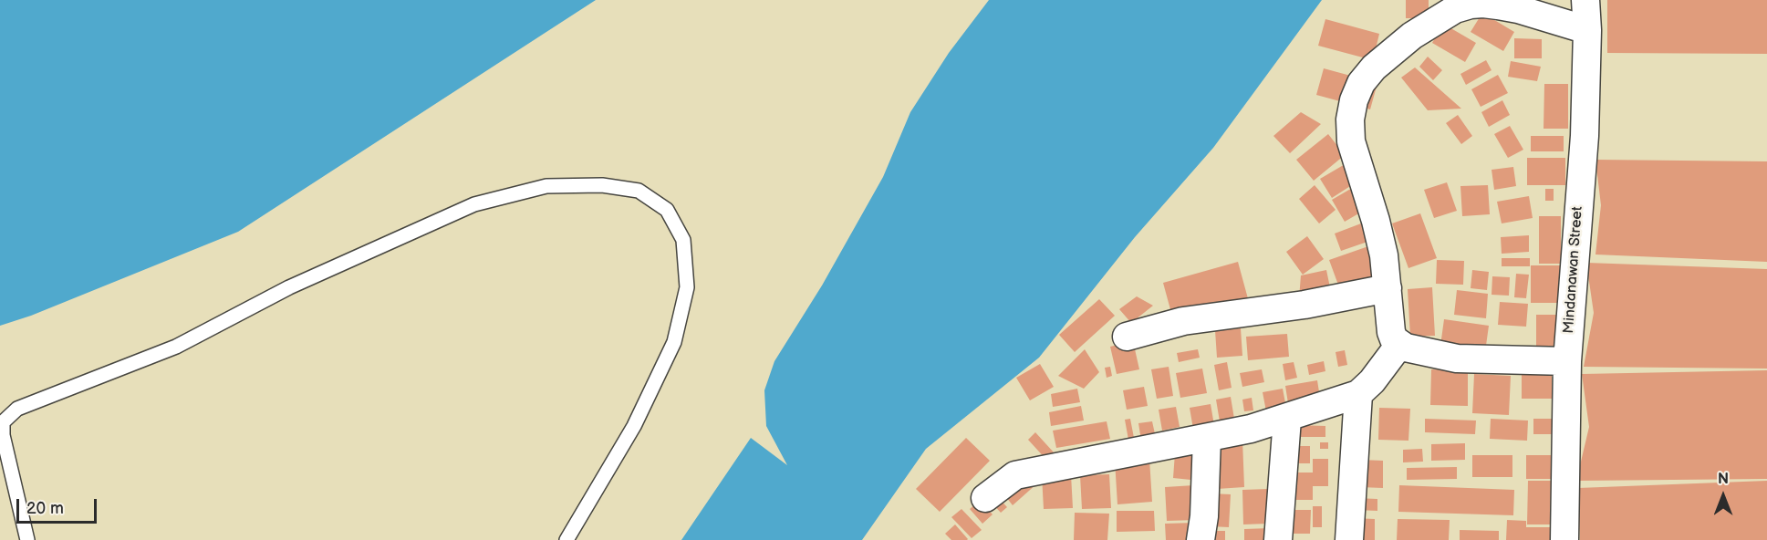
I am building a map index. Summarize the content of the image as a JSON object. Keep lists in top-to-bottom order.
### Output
{
  "streets": {
    "street": ["Mindanawan Street"]
  },
  "scale_bar": "20 m",
  "north": "top"
}
